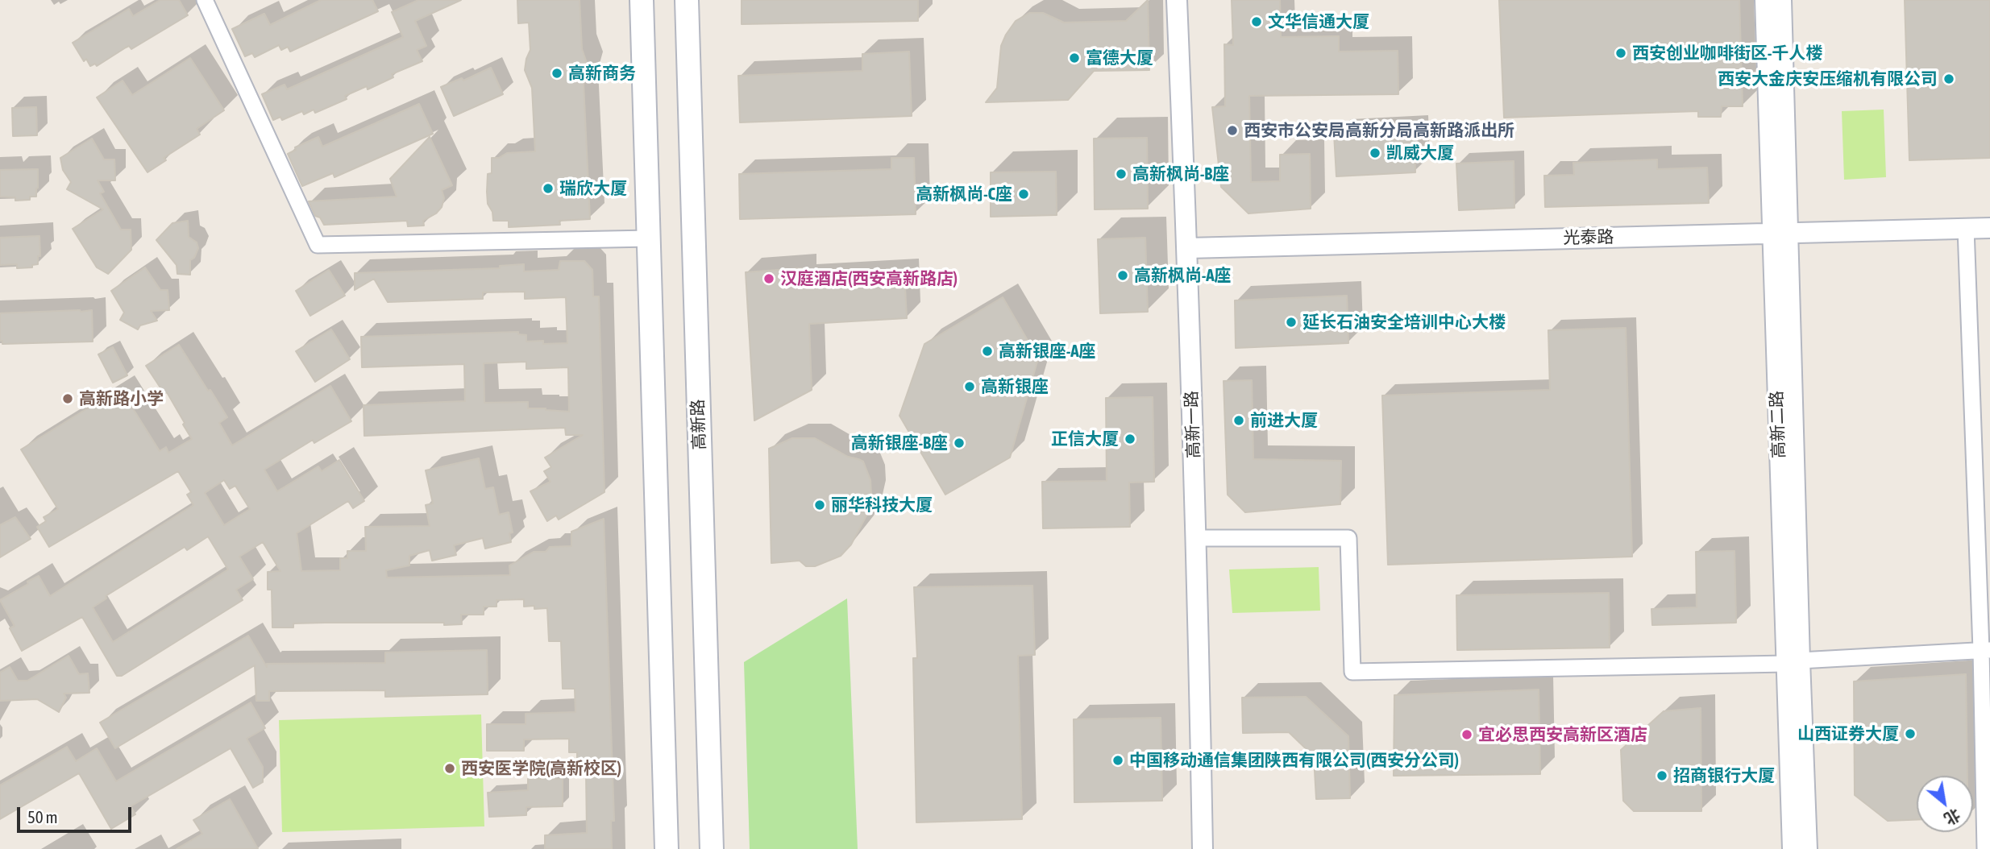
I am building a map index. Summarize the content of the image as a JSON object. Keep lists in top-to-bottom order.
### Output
{
  "streets": {
    "main road": ["高新路"],
    "street": ["光泰路", "高新一路", "高新二路"]
  },
  "crossings": [
    ["光泰路", "高新一路"],
    ["光泰路", "高新二路"]
  ],
  "places": [
    "文华信通大厦",
    "西安创业咖啡街区-千人楼",
    "富德大厦",
    "高新商务",
    "西安大金庆安压缩机有限公司",
    "西安市公安局高新分局高新路派出所",
    "凯威大厦",
    "高新枫尚-B座",
    "瑞欣大厦",
    "高新枫尚-C座",
    "高新枫尚-A座",
    "汉庭酒店(西安高新路店)",
    "延长石油安全培训中心大楼",
    "高新银座-A座",
    "高新银座",
    "高新路小学",
    "前进大厦",
    "正信大厦",
    "高新银座-B座",
    "丽华科技大厦",
    "山西证券大厦",
    "宜必思西安高新区酒店",
    "中国移动通信集团陕西有限公司(西安分公司)",
    "西安医学院(高新校区)",
    "招商银行大厦"
  ],
  "scale_bar": "50 m",
  "north": "bottom right"
}
